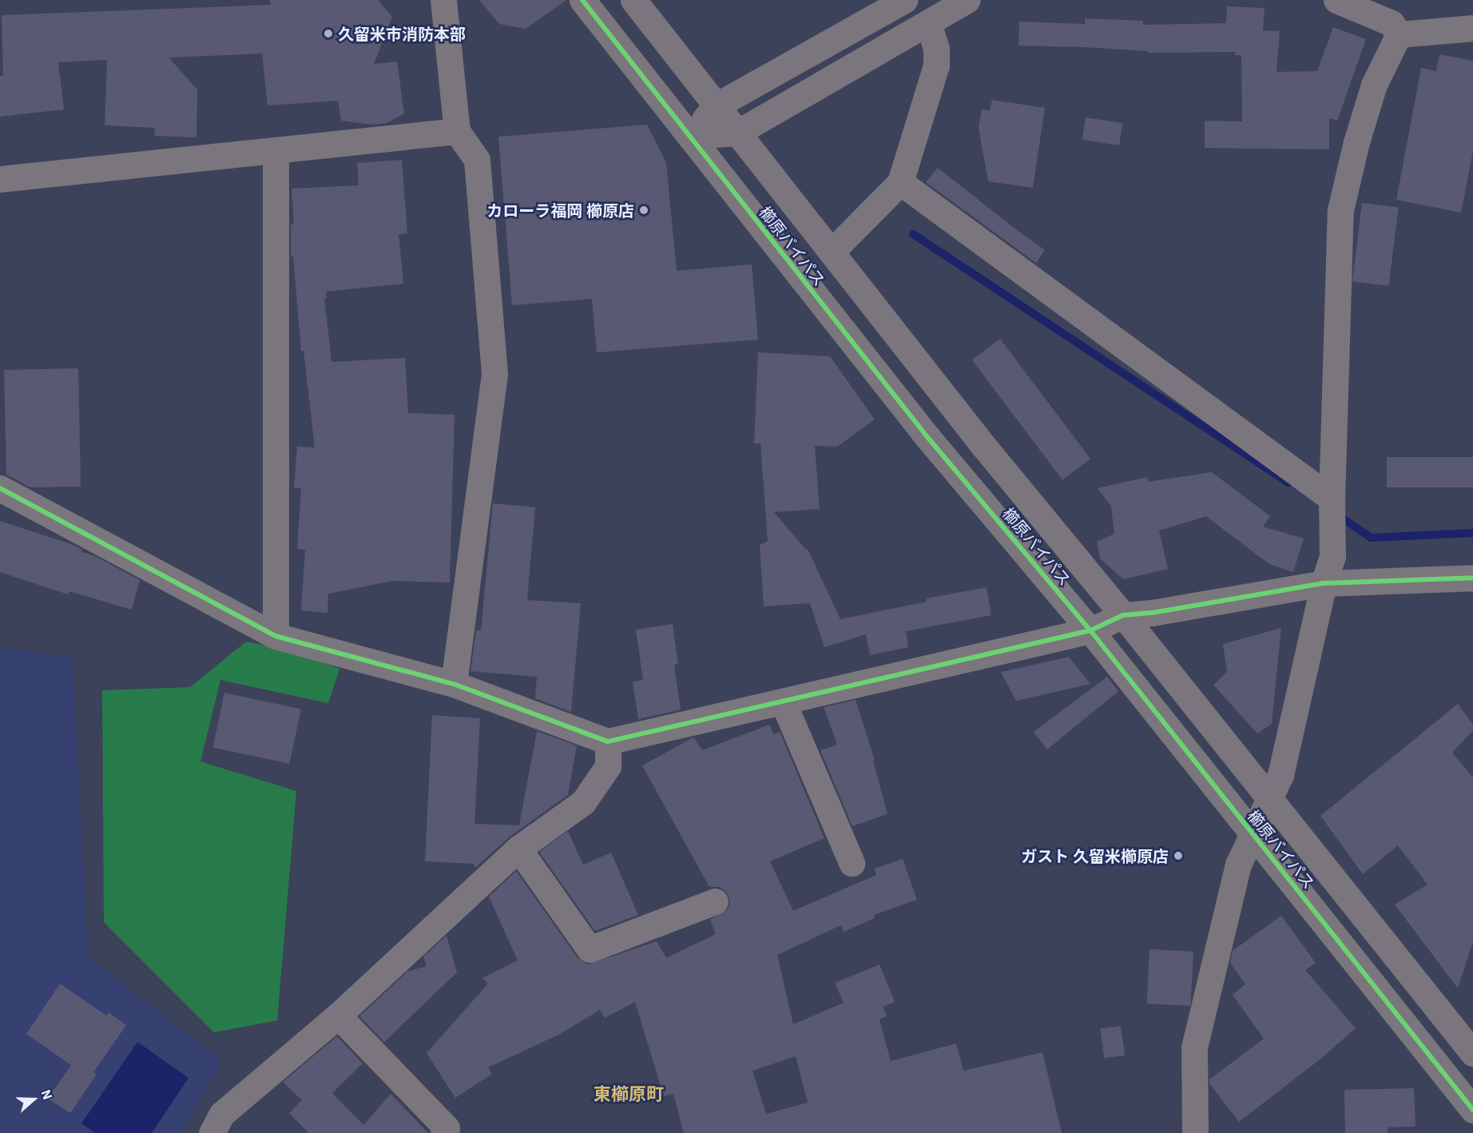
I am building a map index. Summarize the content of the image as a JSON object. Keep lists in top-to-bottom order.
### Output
{
  "streets": {
    "street": ["櫛原バイパス"]
  },
  "districts": ["東櫛原町"],
  "places": ["久留米市消防本部", "カローラ福岡 櫛原店", "ガスト 久留米櫛原店"],
  "north": "right"
}
